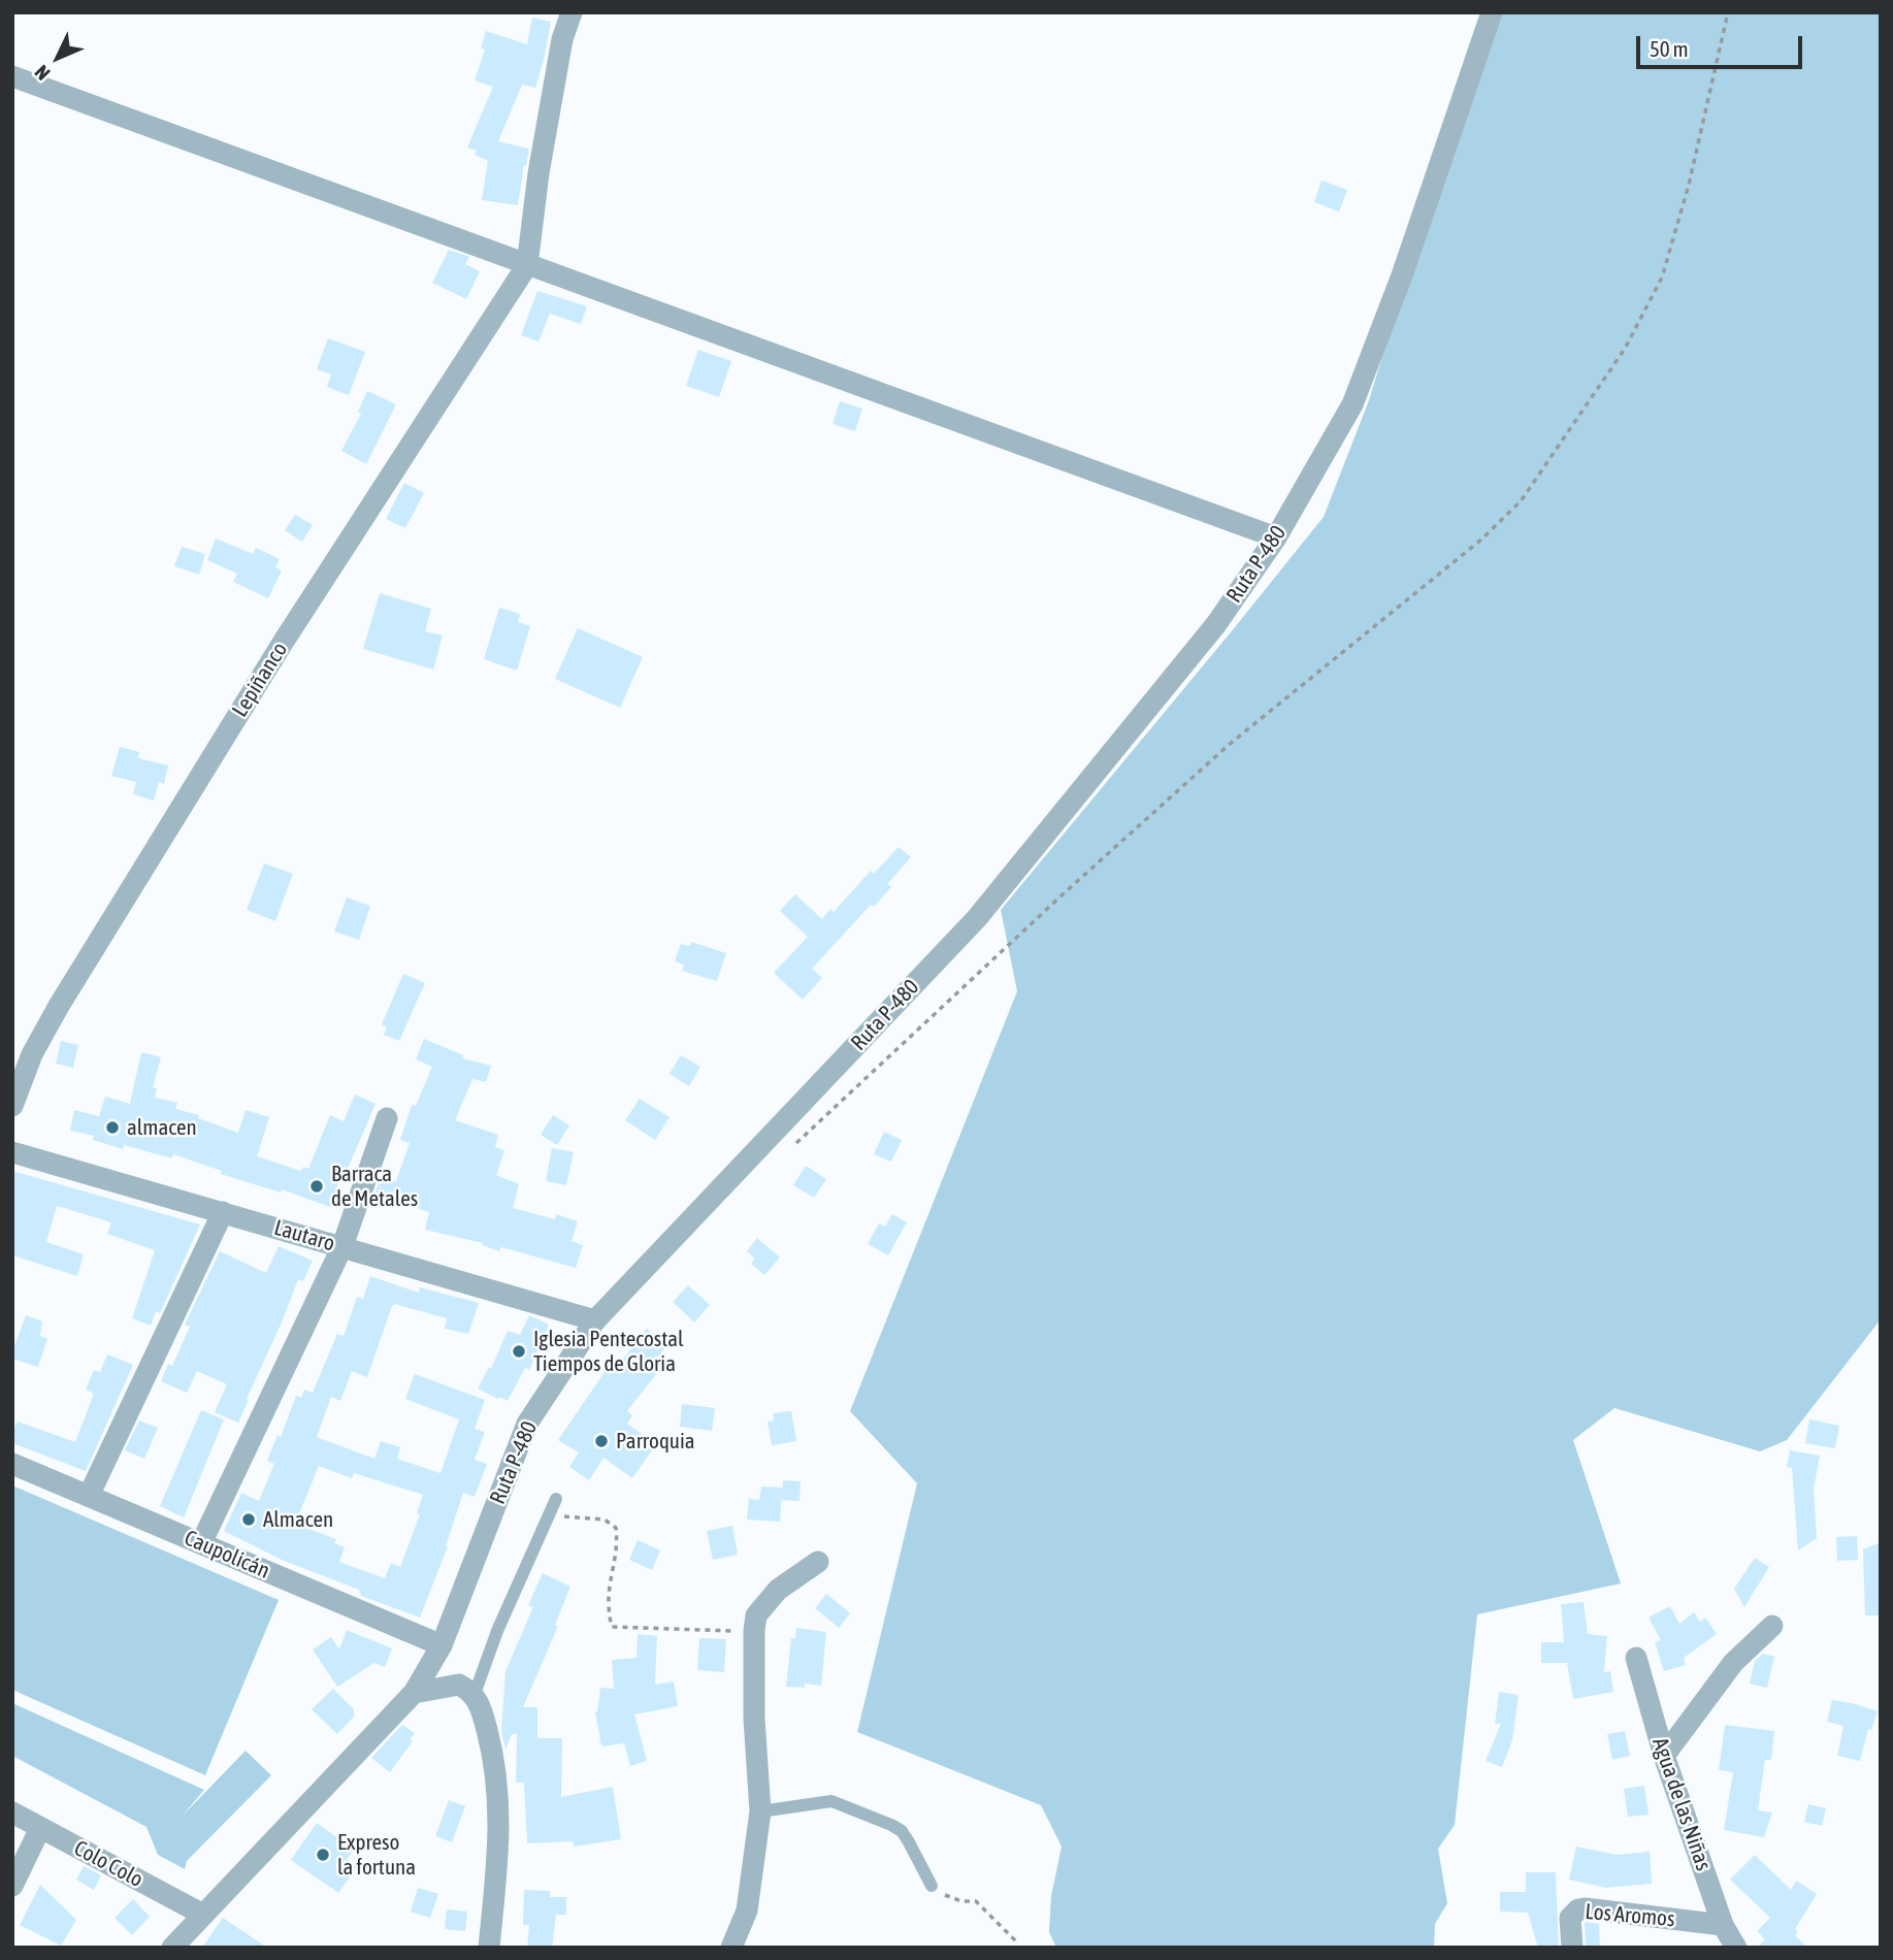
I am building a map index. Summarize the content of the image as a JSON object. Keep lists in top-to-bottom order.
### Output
{
  "streets": {
    "street": [
      "Ruta P-480",
      "Lepiñanco",
      "Lautaro",
      "Caupolicán",
      "Agua de las Niñas",
      "Colo Colo",
      "Los Aromos"
    ]
  },
  "crossings": [
    ["Ruta P-480", "Lautaro"],
    ["Ruta P-480", "Caupolicán"],
    ["Ruta P-480", "Colo Colo"],
    ["Agua de las Niñas", "Los Aromos"]
  ],
  "places": [
    "almacen",
    "Barraca de Metales",
    "Iglesia Pentecostal Tiempos de Gloria",
    "Parroquia",
    "Almacen",
    "Expreso la fortuna"
  ],
  "scale_bar": "50 m",
  "north": "bottom left"
}
